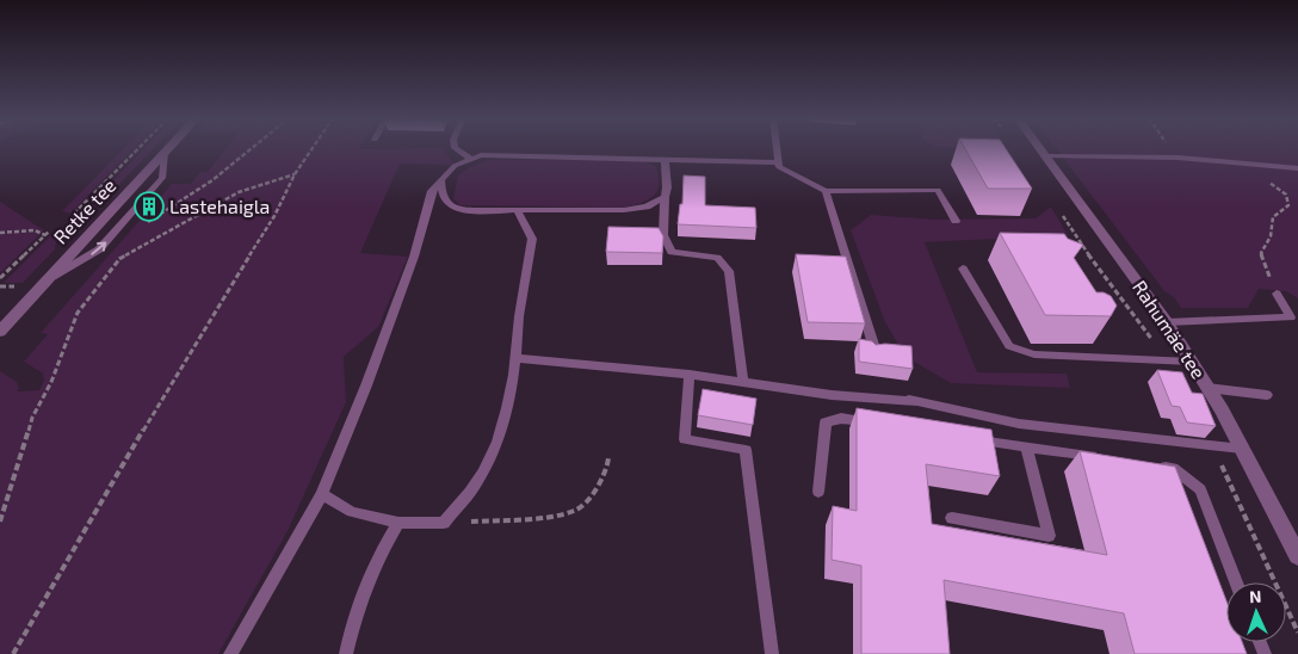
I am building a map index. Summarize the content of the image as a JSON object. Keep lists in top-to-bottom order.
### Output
{
  "streets": {
    "street": ["Retke tee", "Rahumäe tee"]
  },
  "places": {
    "building": ["Lastehaigla"]
  },
  "north": "top"
}
